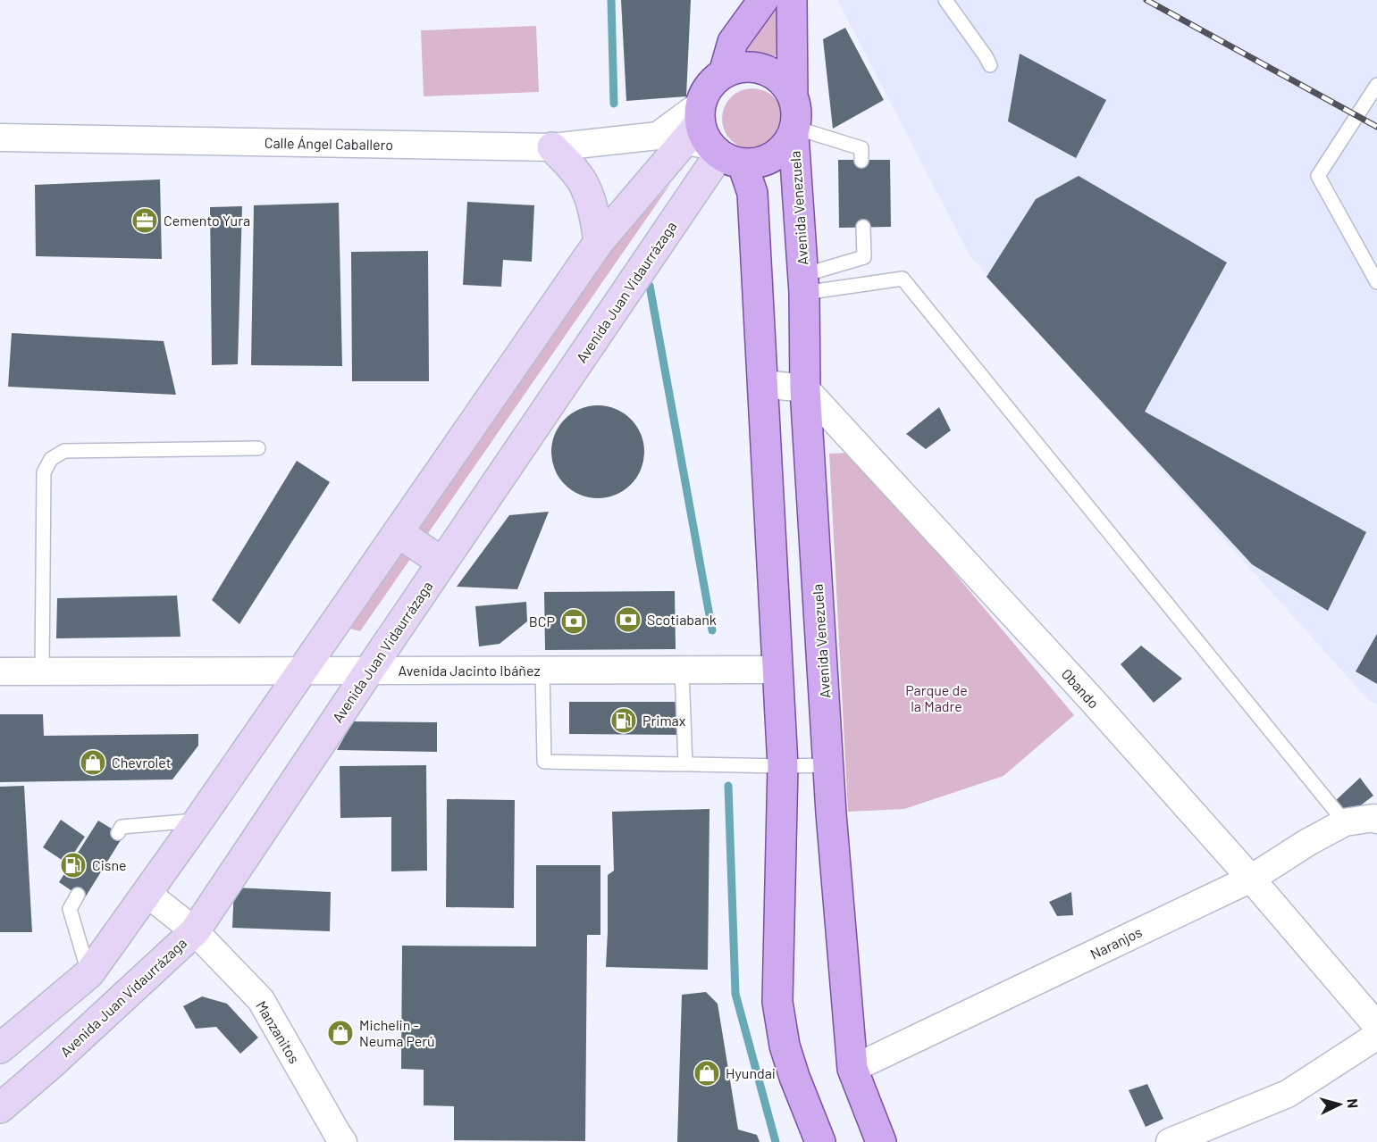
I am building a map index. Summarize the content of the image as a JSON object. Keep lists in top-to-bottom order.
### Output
{
  "streets": {
    "main road": ["Avenida Venezuela", "Avenida Juan Vidaurrázaga"],
    "street": [
      "Calle Ángel Caballero",
      "Avenida Jacinto Ibáñez",
      "Obando",
      "Naranjos",
      "Manzanitos"
    ]
  },
  "crossings": [
    ["Calle Ángel Caballero", "Avenida Venezuela"],
    ["Calle Ángel Caballero", "Avenida Juan Vidaurrázaga"],
    ["Avenida Venezuela", "Avenida Juan Vidaurrázaga"],
    ["Avenida Venezuela", "Obando"],
    ["Avenida Venezuela", "Naranjos"],
    ["Avenida Juan Vidaurrázaga", "Avenida Jacinto Ibáñez"],
    ["Avenida Juan Vidaurrázaga", "Manzanitos"],
    ["Obando", "Naranjos"]
  ],
  "parks": ["Parque de la Madre"],
  "places": {
    "office": ["Cemento Yura"],
    "bank": ["Scotiabank", "BCP"],
    "fuel station": ["Primax", "Cisne"],
    "shop": ["Chevrolet", "Michelin - Neuma Perú", "Hyundai"]
  },
  "north": "right"
}
